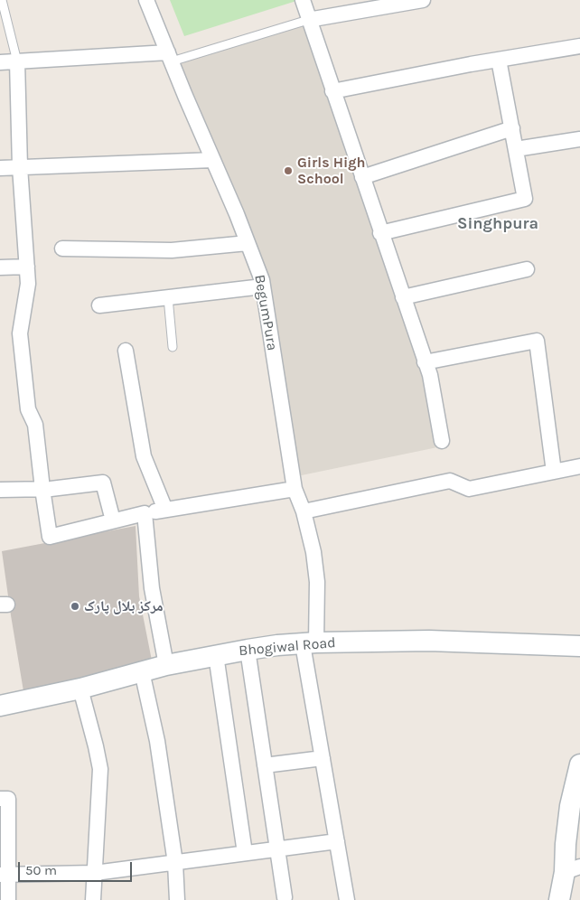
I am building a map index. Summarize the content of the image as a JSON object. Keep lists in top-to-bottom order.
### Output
{
  "streets": {
    "main road": ["Bhogiwal Road"],
    "street": ["BegumPura"]
  },
  "crossings": [
    ["BegumPura", "Bhogiwal Road"]
  ],
  "districts": ["Singhpura"],
  "places": ["Girls High School", "مرکز بلال پارک"],
  "scale_bar": "50 m"
}
